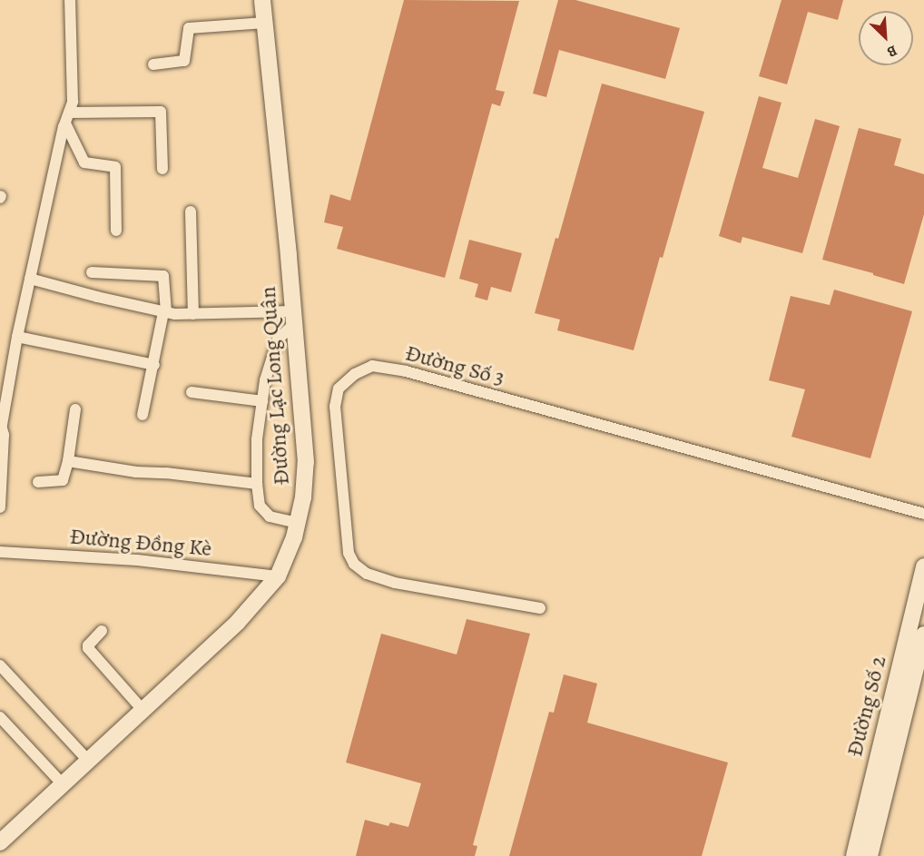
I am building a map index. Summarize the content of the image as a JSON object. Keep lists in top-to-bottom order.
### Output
{
  "streets": {
    "street": [
      "Đường Số 3",
      "Đường Lạc Long Quân",
      "Đường Đồng Kè",
      "Đường Số 2"
    ]
  },
  "crossings": [
    ["Đường Lạc Long Quân", "Đường Đồng Kè"]
  ],
  "north": "bottom right"
}
